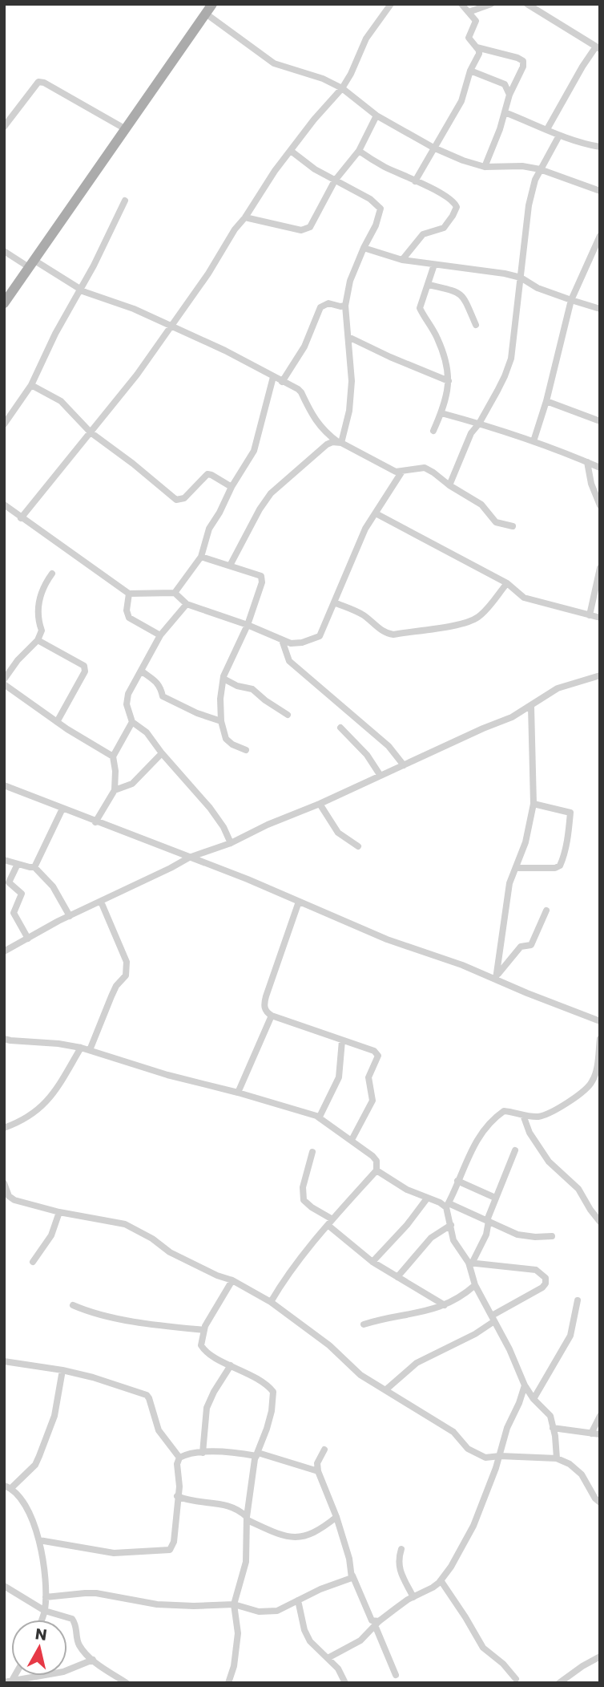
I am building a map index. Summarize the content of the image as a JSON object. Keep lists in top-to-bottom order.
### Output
{
  "north": "top"
}
